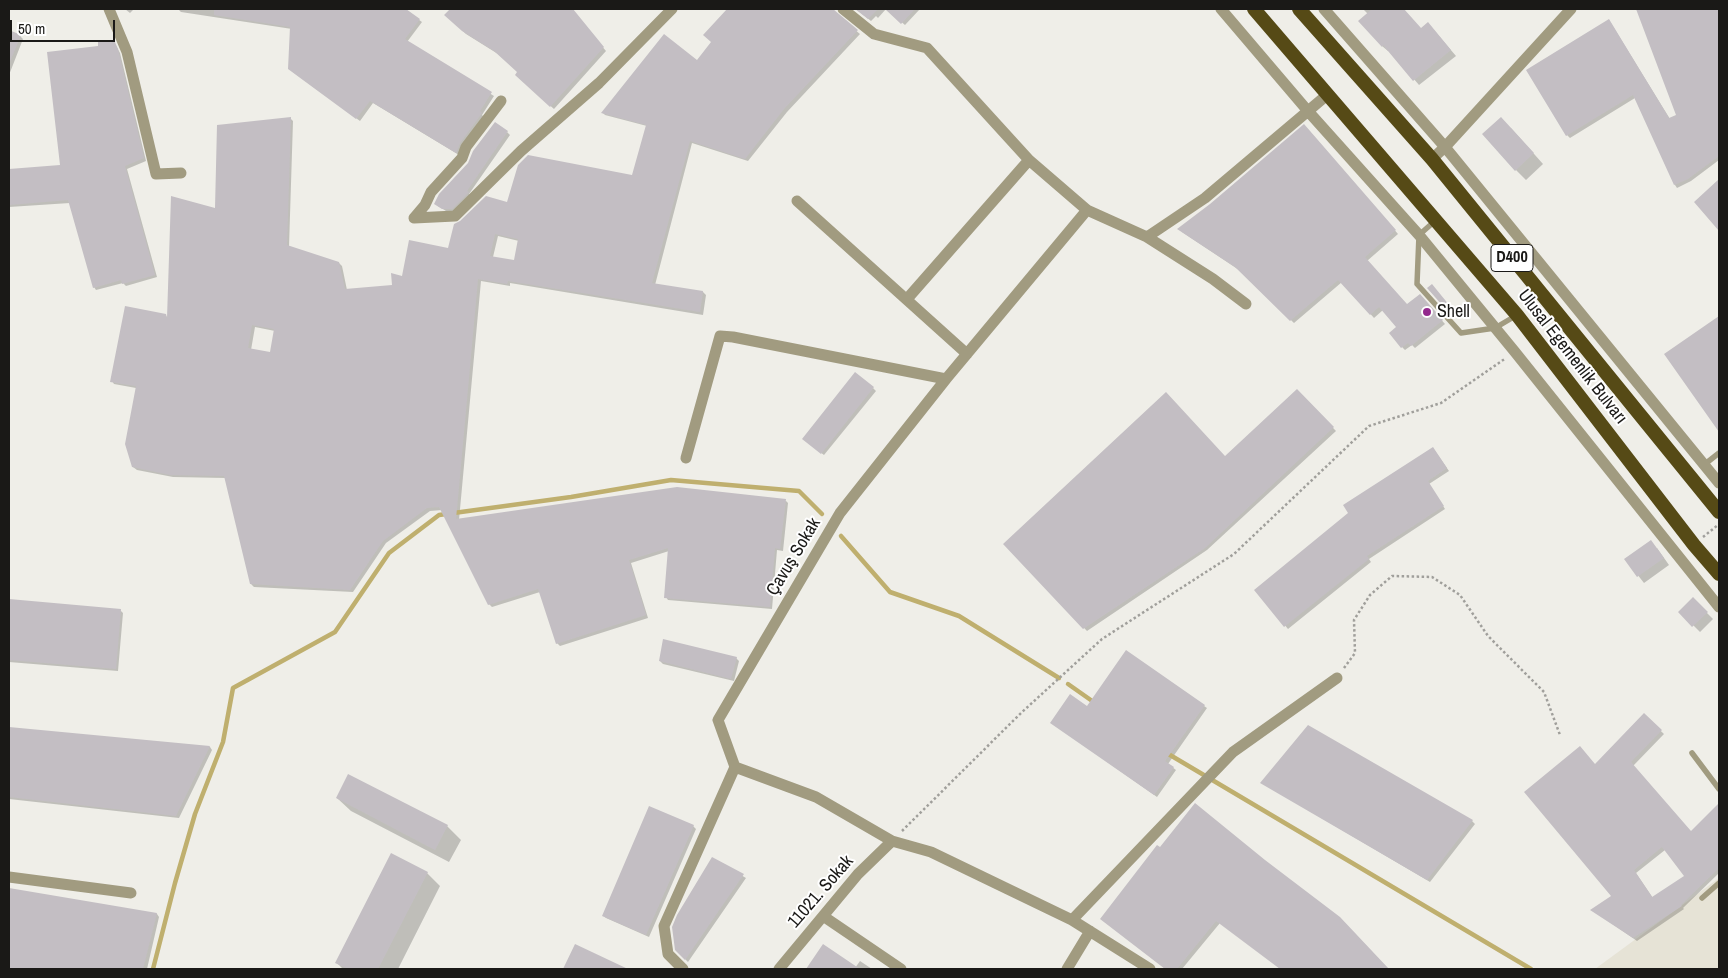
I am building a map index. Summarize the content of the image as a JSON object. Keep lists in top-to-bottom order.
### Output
{
  "streets": {
    "highway": ["D400", "Ulusal Egemenlik Bulvarı"],
    "street": ["Çavuş Sokak", "11021. Sokak"]
  },
  "places": ["Shell"],
  "scale_bar": "50 m"
}
